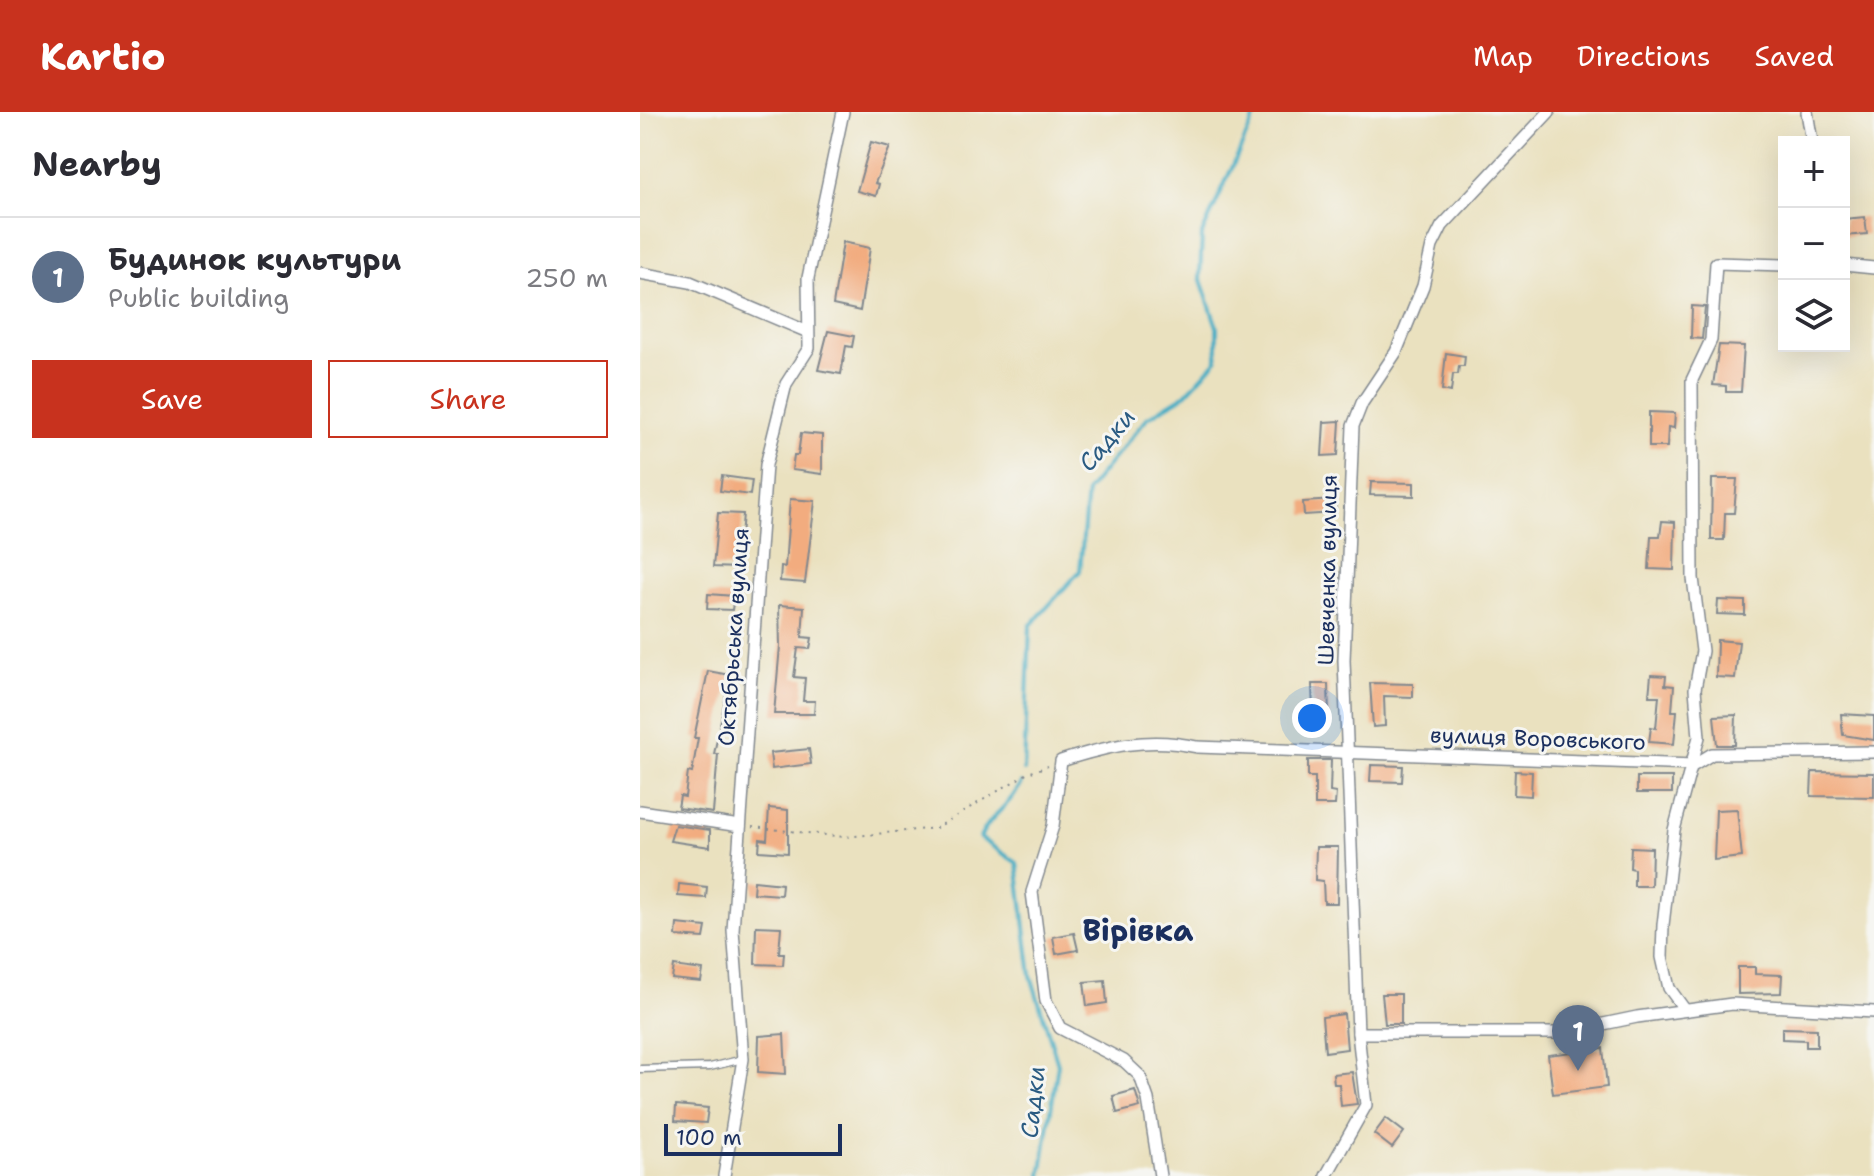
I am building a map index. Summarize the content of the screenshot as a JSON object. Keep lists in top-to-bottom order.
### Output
{
  "streets": {
    "street": ["Шевченка вулиця", "Октябрьська вулиця", "вулиця Воровського"]
  },
  "crossings": [
    ["Шевченка вулиця", "вулиця Воровського"]
  ],
  "districts": ["Вірівка"],
  "water": ["Садки"],
  "scale_bar": "100 m",
  "page": {
    "header": "Kartio",
    "nav": ["Map", "Directions", "Saved"],
    "heading": "Nearby",
    "map_buttons": ["+", "−"],
    "list": [
      {
        "mark": "1",
        "name": "Будинок культури",
        "note": "Public building",
        "value": "250 m"
      }
    ],
    "buttons": ["Save", "Share"],
    "pins": "1",
    "scale": "100 m"
  }
}
